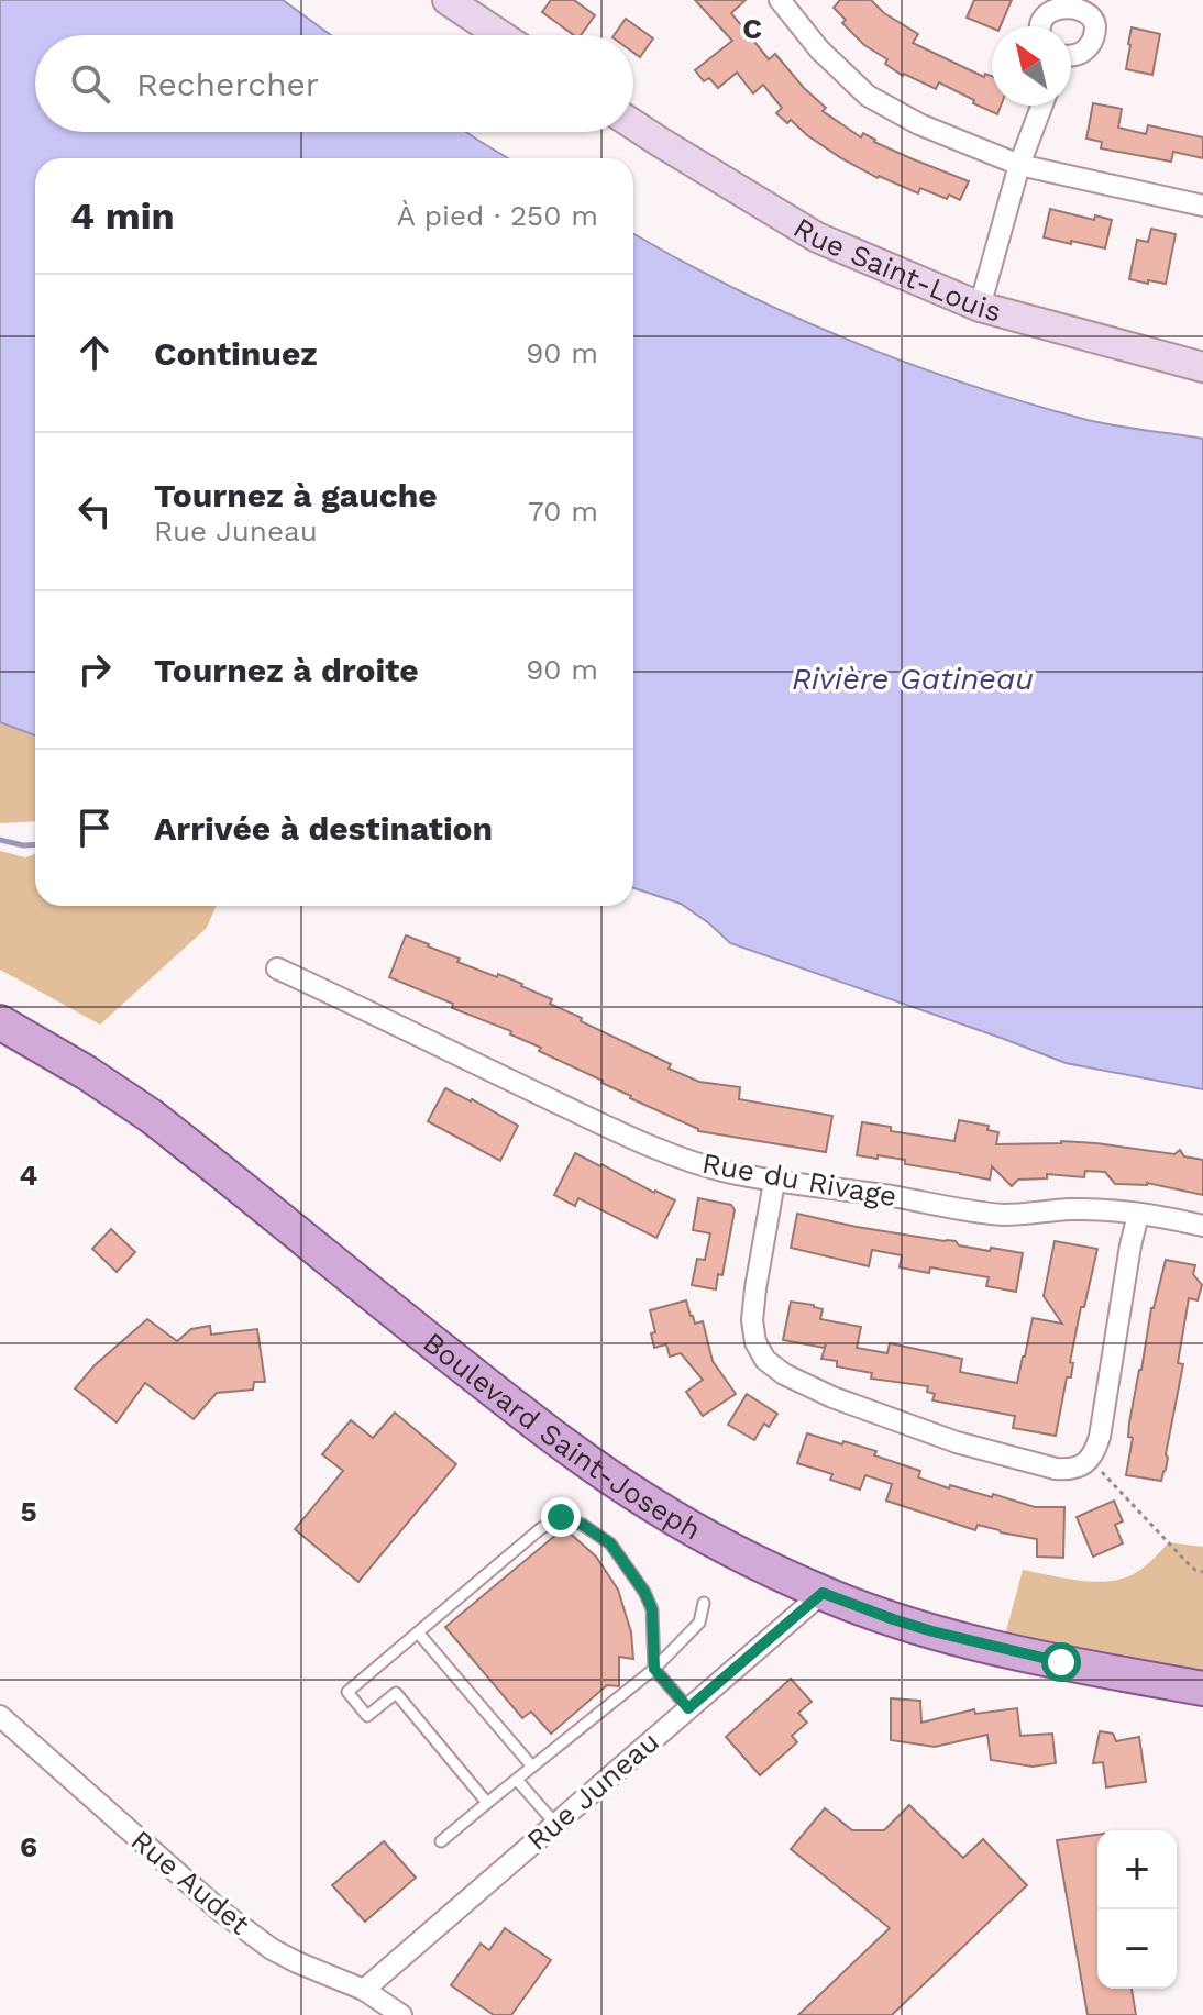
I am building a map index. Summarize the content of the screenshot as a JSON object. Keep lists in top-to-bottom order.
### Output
{
  "streets": {
    "main road": ["Rue Saint-Louis", "Boulevard Saint-Joseph"],
    "street": ["Rue du Rivage", "Rue Juneau", "Rue Audet"]
  },
  "crossings": [
    ["Boulevard Saint-Joseph", "Rue Juneau"],
    ["Rue Juneau", "Rue Audet"]
  ],
  "water": ["Rivière Gatineau"],
  "north": "top left",
  "page": {
    "search": "Rechercher",
    "heading": ["4 min", "À pied · 250 m"],
    "list": [
      ["Continuez", "90 m"],
      ["Tournez à gauche", "Rue Juneau", "70 m"],
      ["Tournez à droite", "90 m"],
      "Arrivée à destination"
    ],
    "map_buttons": ["+", "−"]
  },
  "grid": {
    "columns": ["C"],
    "rows": ["4", "5", "6"]
  }
}
